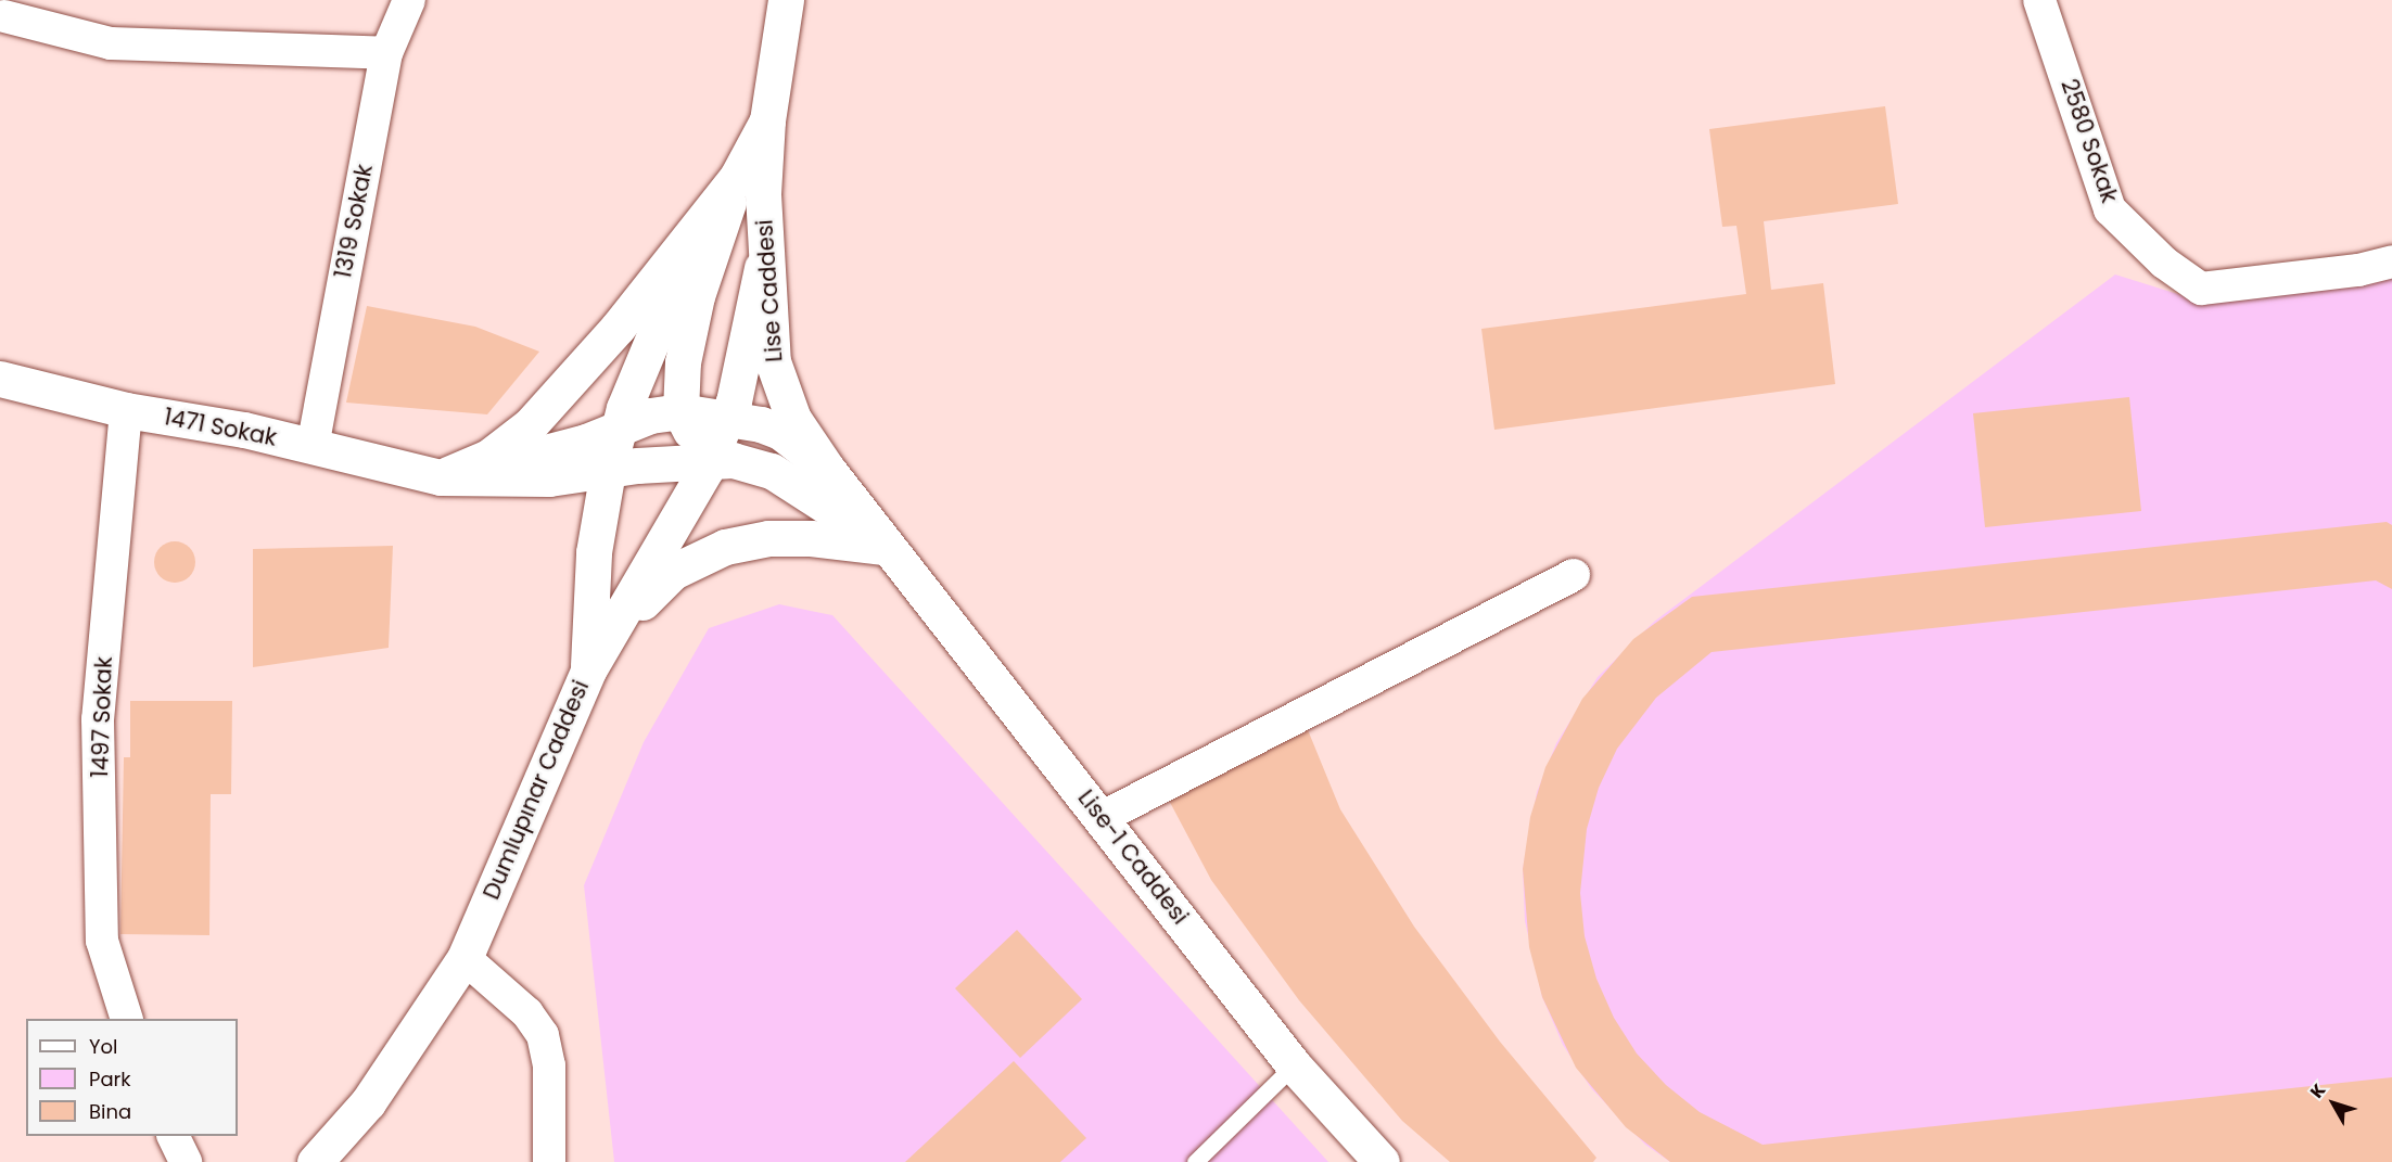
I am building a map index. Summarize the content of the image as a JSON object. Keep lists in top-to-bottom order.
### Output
{
  "streets": {
    "street": [
      "2580 Sokak",
      "1319 Sokak",
      "Lise Caddesi",
      "1471 Sokak",
      "1497 Sokak",
      "Dumlupınar Caddesi",
      "Lise-1 Caddesi"
    ]
  },
  "crossings": [
    ["1319 Sokak", "1471 Sokak"],
    ["Lise Caddesi", "Dumlupınar Caddesi"],
    ["Lise Caddesi", "Lise-1 Caddesi"],
    ["1471 Sokak", "1497 Sokak"]
  ],
  "legend": ["Yol", "Park", "Bina"],
  "north": "top left"
}
